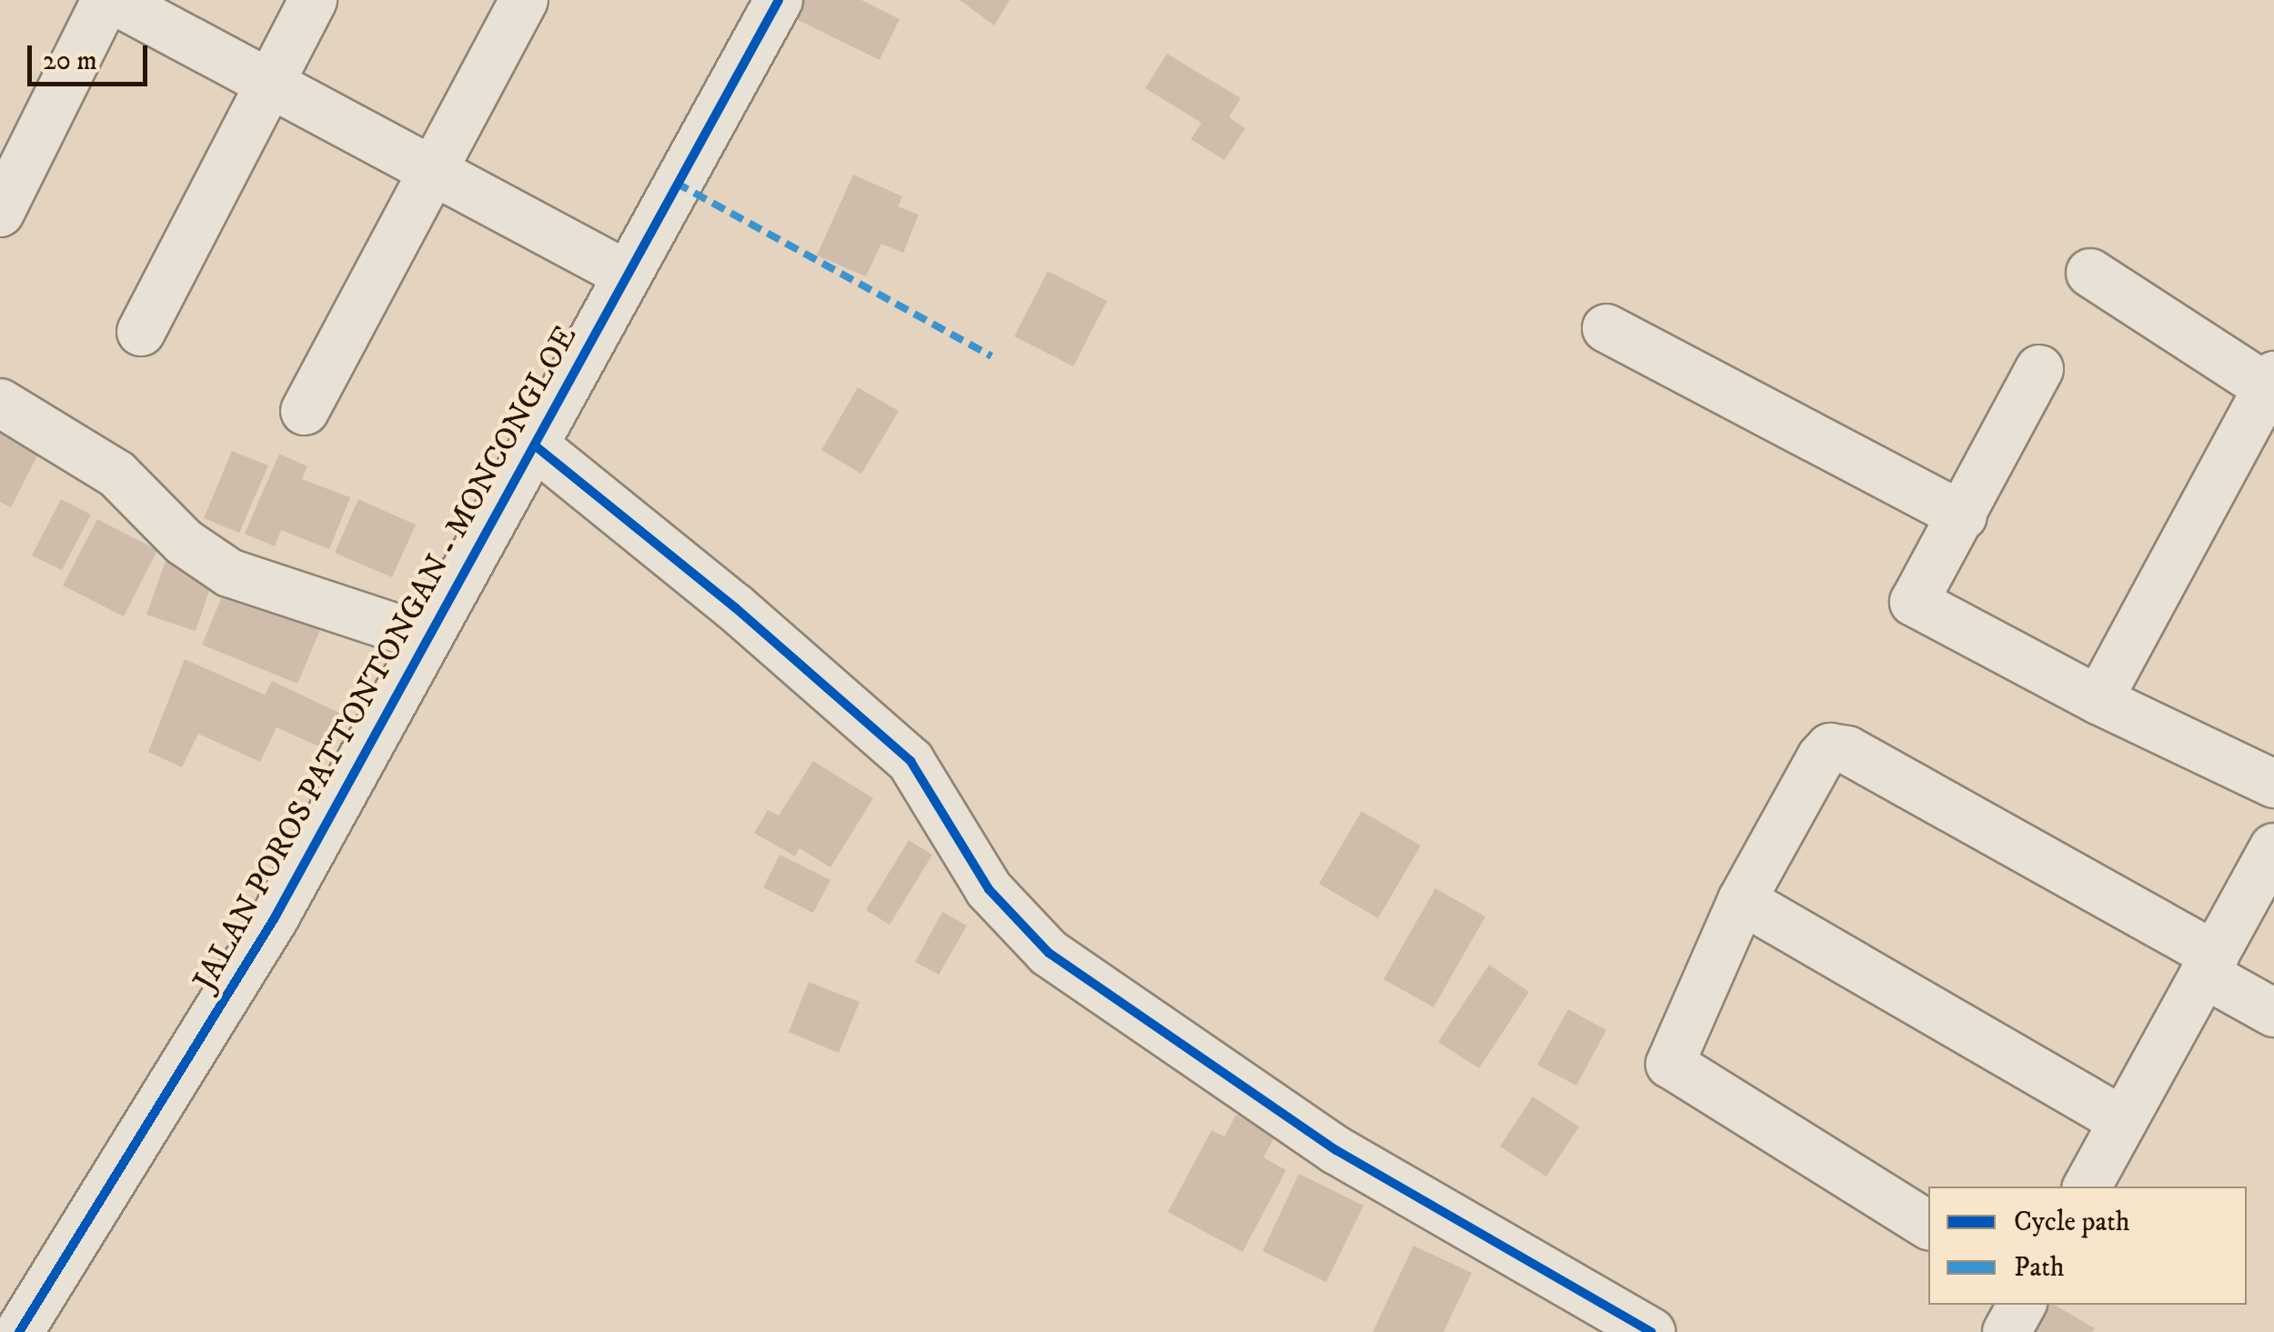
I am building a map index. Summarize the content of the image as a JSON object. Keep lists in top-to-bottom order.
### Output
{
  "streets": {
    "street": ["JALAN POROS PATTONTONGAN - MONCONGLOE"]
  },
  "legend": ["Cycle path", "Path"],
  "scale_bar": "20 m"
}
